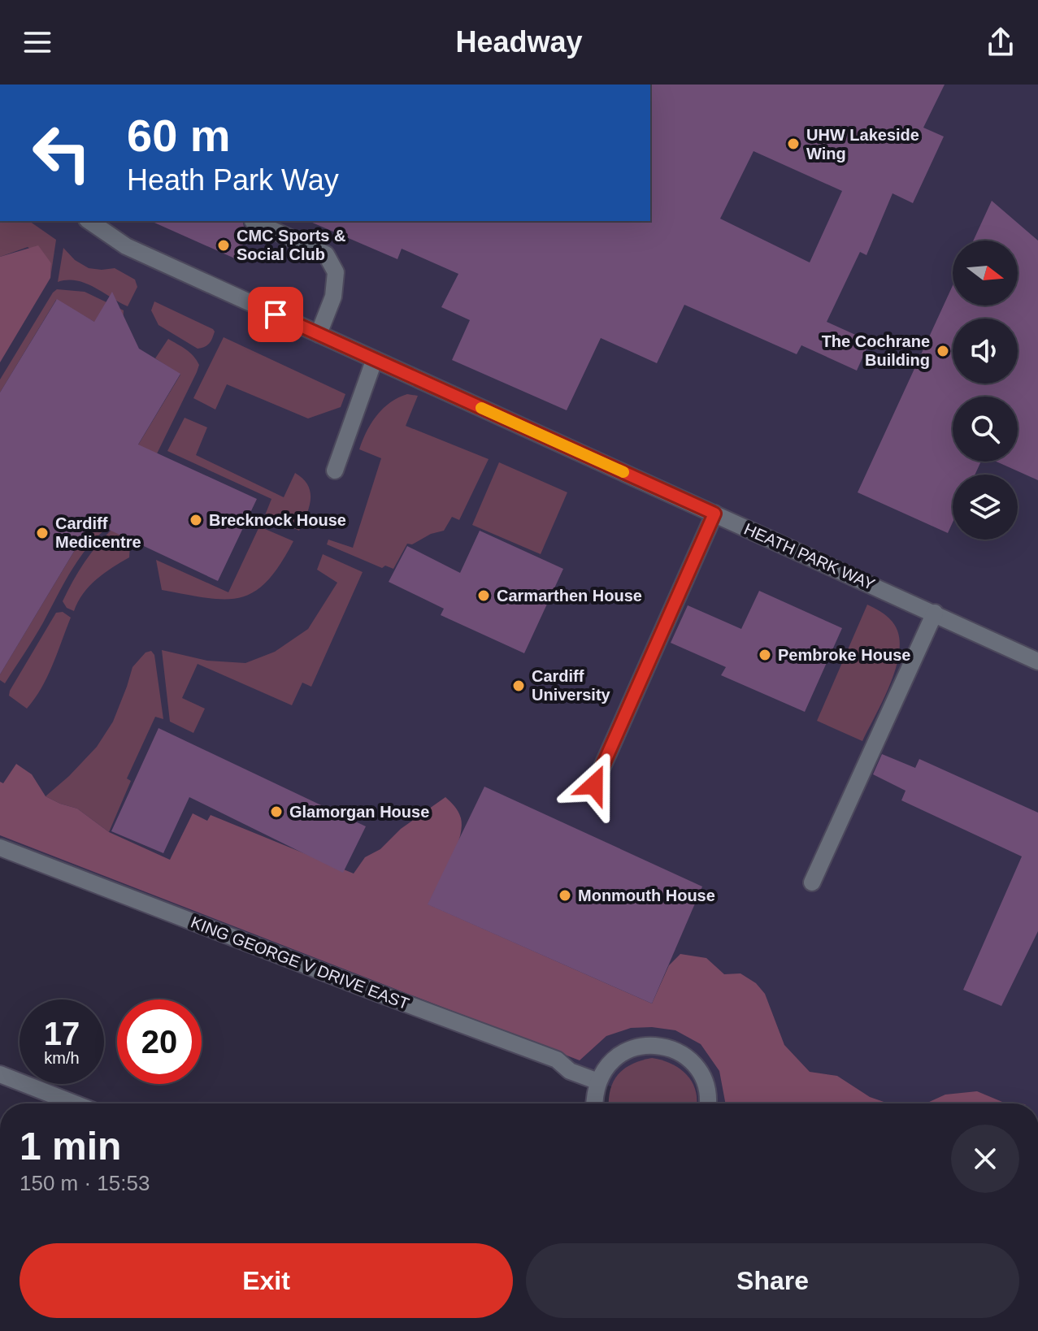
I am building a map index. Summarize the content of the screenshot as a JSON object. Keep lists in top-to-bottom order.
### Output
{
  "streets": {
    "street": ["HEATH PARK WAY", "KING GEORGE V DRIVE EAST"]
  },
  "places": [
    "UHW Lakeside Wing",
    "CMC Sports & Social Club",
    "The Cochrane Building",
    "Brecknock House",
    "Cardiff Medicentre",
    "Carmarthen House",
    "Pembroke House",
    "Cardiff University",
    "Glamorgan House",
    "Monmouth House"
  ],
  "north": "right",
  "page": {
    "header": "Headway",
    "turn": ["60 m", "Heath Park Way"],
    "speed": "17 km/h",
    "limit": "20",
    "heading": ["1 min", "150 m · 15:53"],
    "buttons": ["Exit", "Share"]
  }
}
